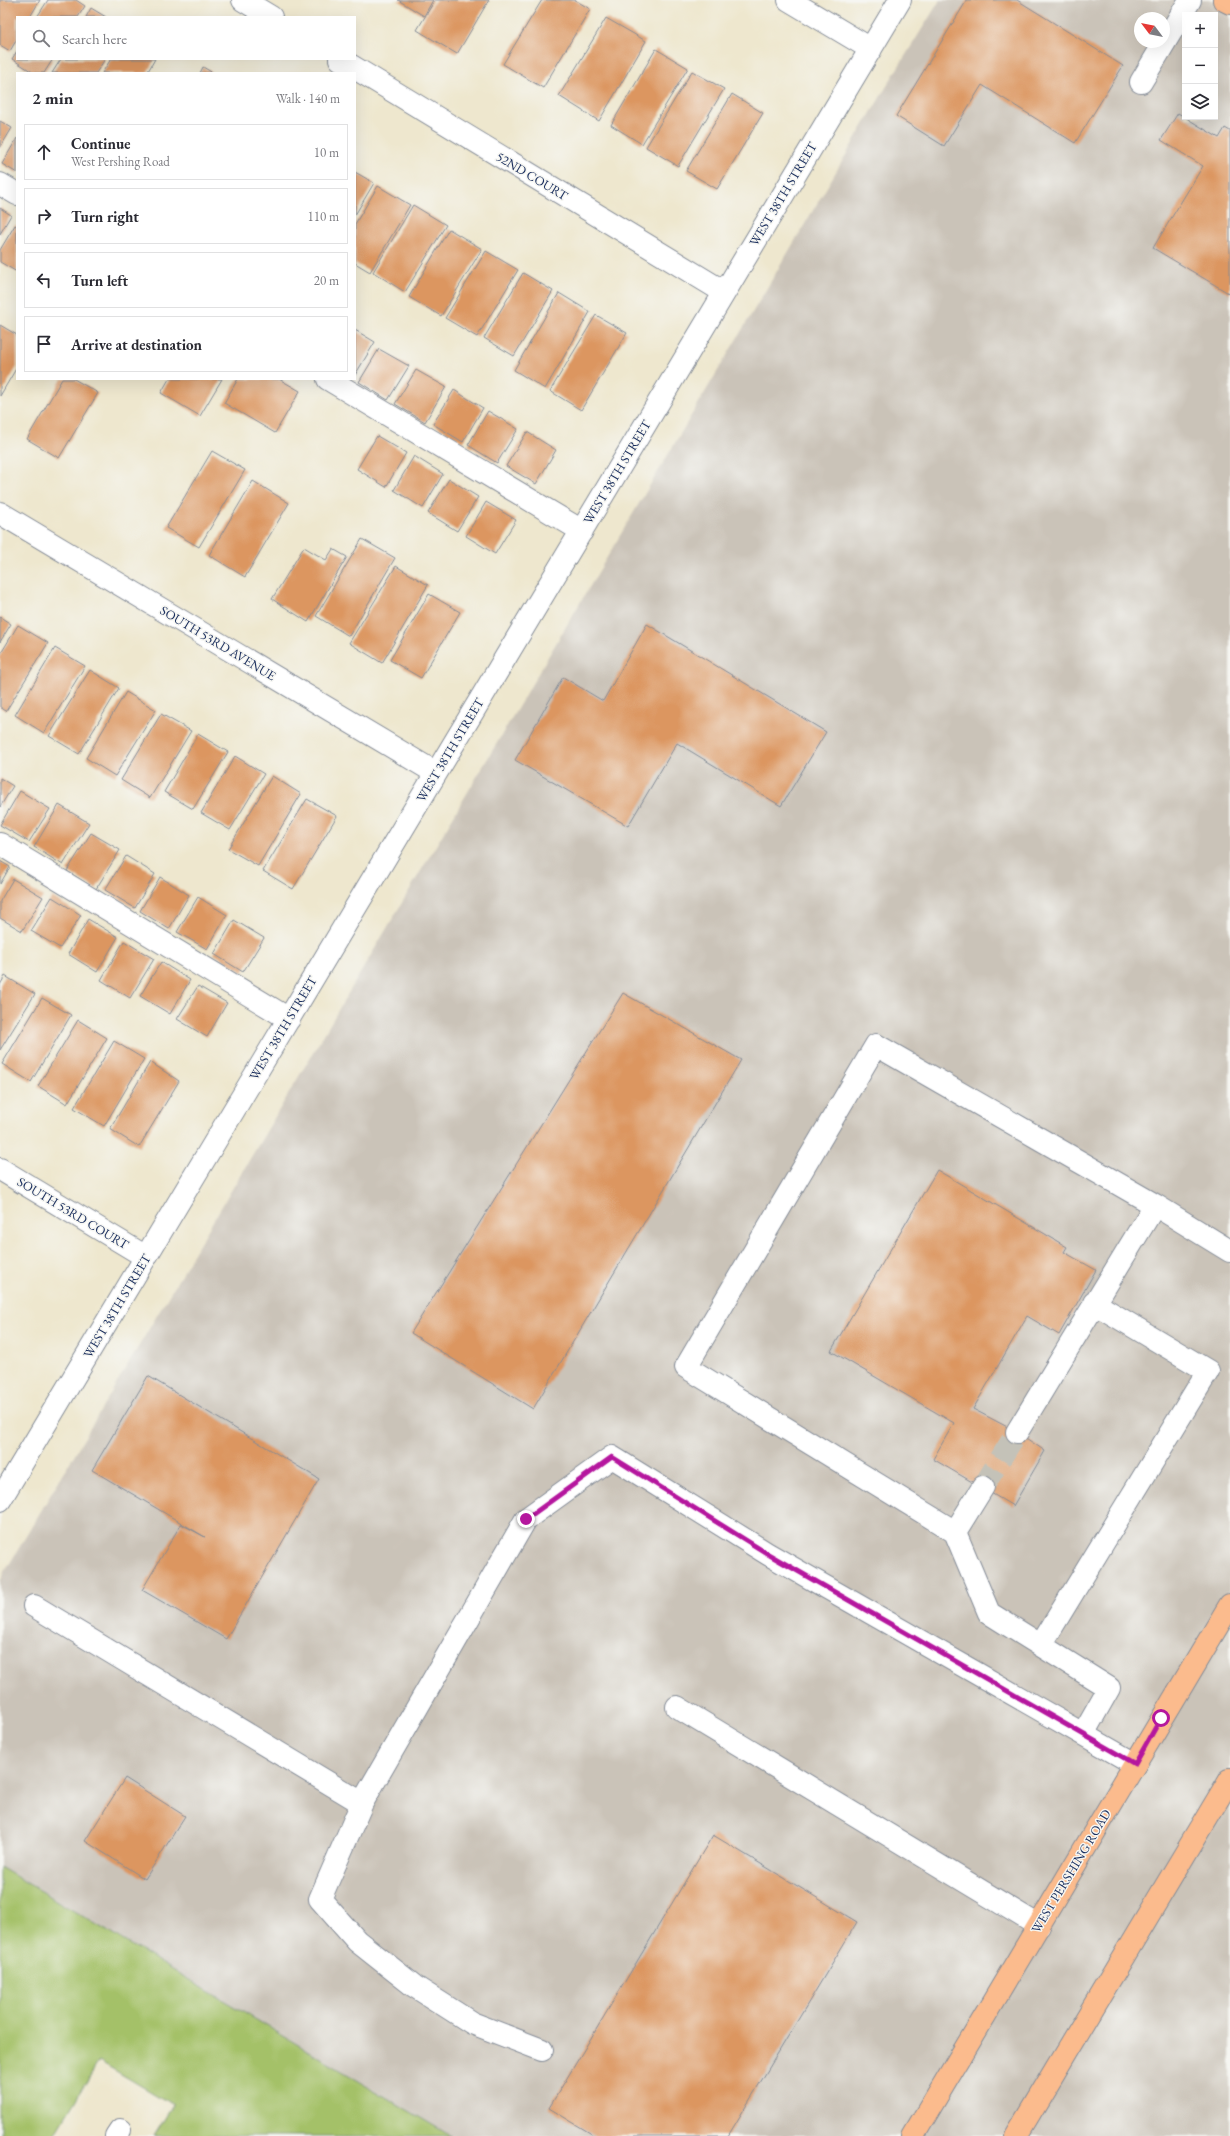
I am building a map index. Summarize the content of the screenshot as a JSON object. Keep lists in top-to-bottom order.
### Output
{
  "streets": {
    "main road": ["WEST PERSHING ROAD"],
    "street": [
      "52ND COURT",
      "WEST 38TH STREET",
      "SOUTH 53RD AVENUE",
      "SOUTH 53RD COURT"
    ]
  },
  "crossings": [
    ["52ND COURT", "WEST 38TH STREET"],
    ["WEST 38TH STREET", "SOUTH 53RD AVENUE"],
    ["WEST 38TH STREET", "SOUTH 53RD COURT"]
  ],
  "north": "top left",
  "page": {
    "map_buttons": ["+", "−"],
    "search": "Search here",
    "heading": ["2 min", "Walk · 140 m"],
    "list": [
      ["Continue", "West Pershing Road", "10 m"],
      ["Turn right", "110 m"],
      ["Turn left", "20 m"],
      "Arrive at destination"
    ]
  }
}
